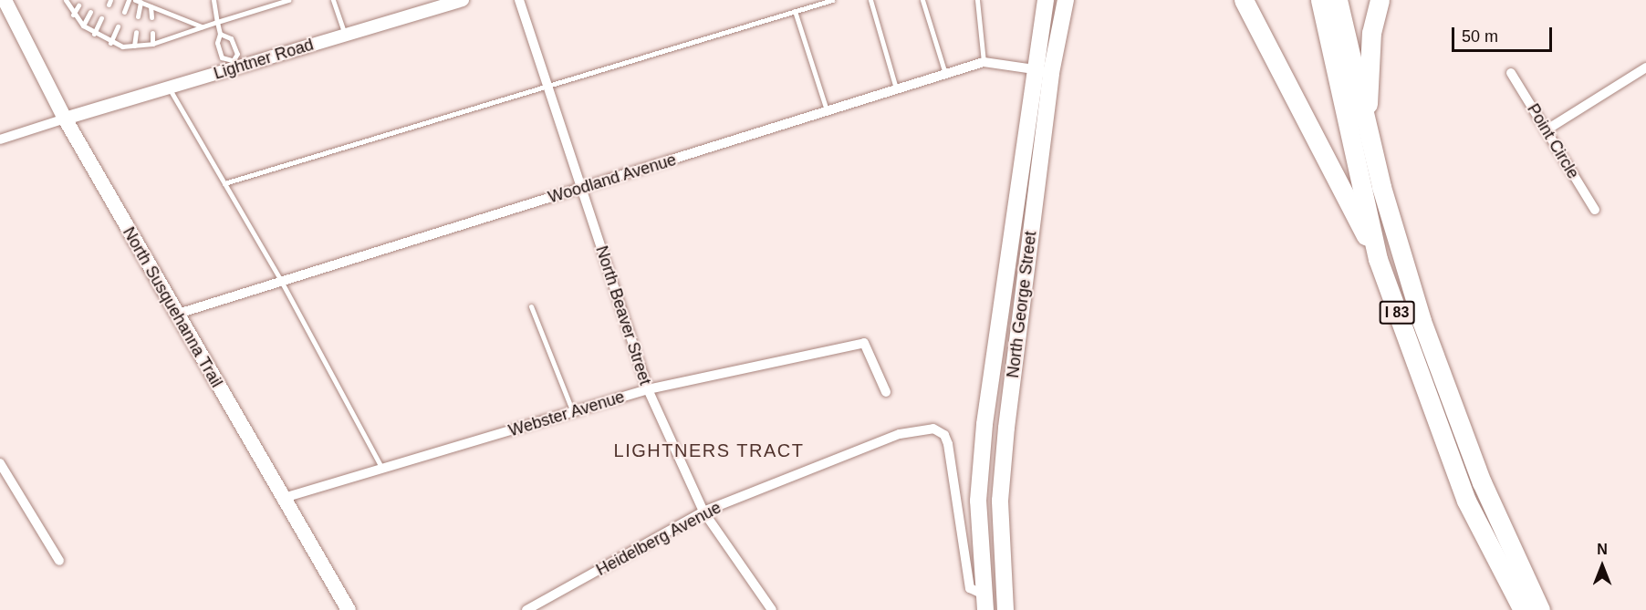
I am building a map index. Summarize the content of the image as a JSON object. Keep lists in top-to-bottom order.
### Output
{
  "streets": {
    "highway": ["I 83"],
    "main road": ["North George Street", "North Susquehanna Trail"],
    "street": [
      "Lightner Road",
      "Point Circle",
      "Woodland Avenue",
      "North Beaver Street",
      "Webster Avenue",
      "Heidelberg Avenue"
    ]
  },
  "crossings": [
    ["Lightner Road", "North Susquehanna Trail"],
    ["Woodland Avenue", "North George Street"],
    ["Woodland Avenue", "North Susquehanna Trail"],
    ["Woodland Avenue", "North Beaver Street"],
    ["North George Street", "Heidelberg Avenue"],
    ["North Susquehanna Trail", "Webster Avenue"],
    ["North Beaver Street", "Webster Avenue"],
    ["North Beaver Street", "Heidelberg Avenue"]
  ],
  "districts": ["LIGHTNERS TRACT"],
  "scale_bar": "50 m",
  "north": "top"
}
